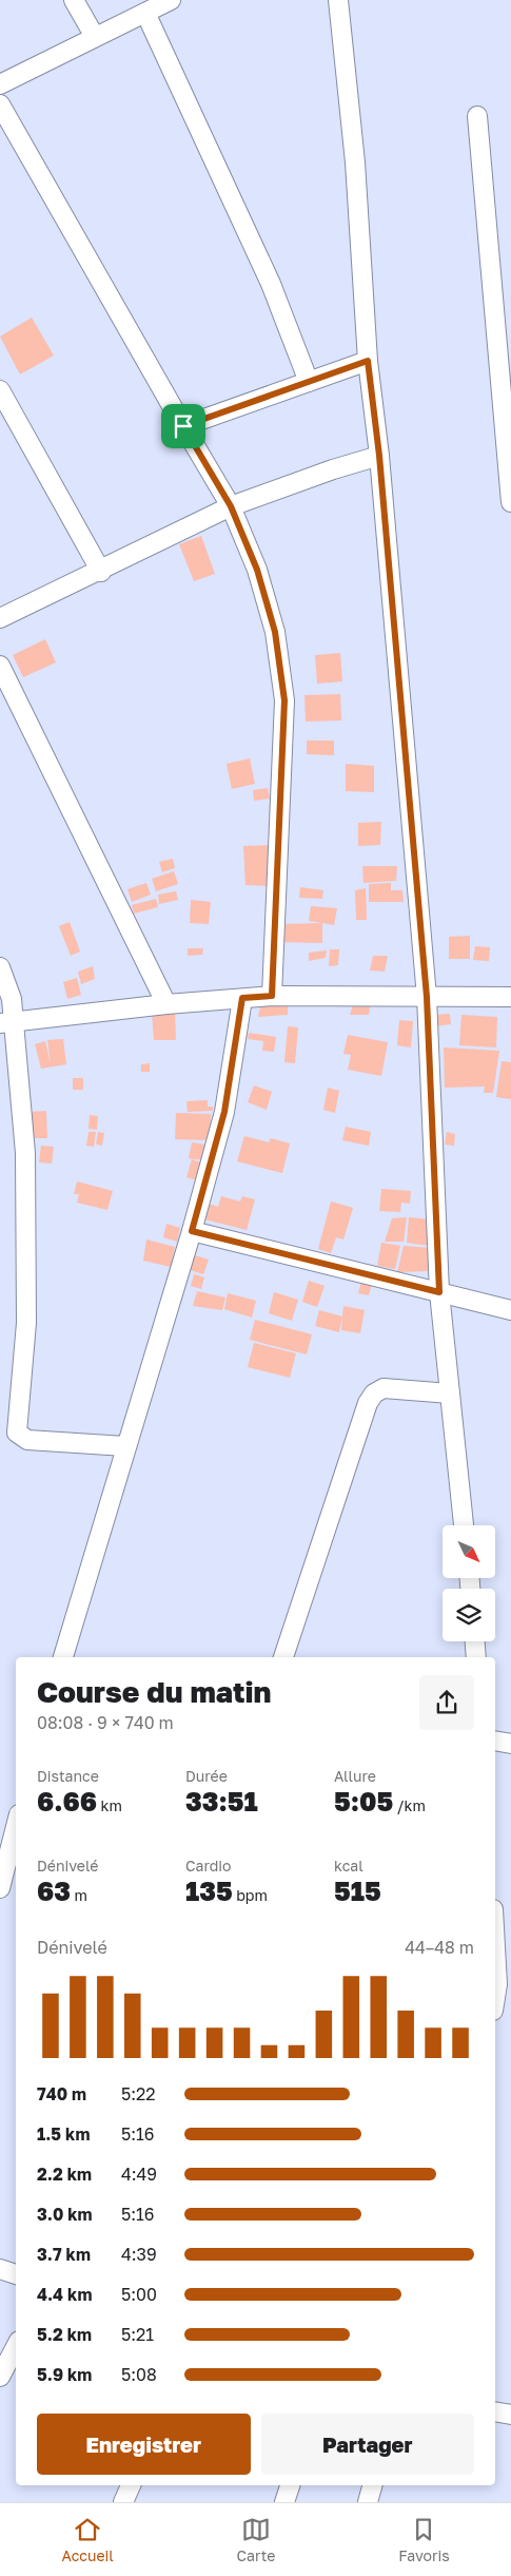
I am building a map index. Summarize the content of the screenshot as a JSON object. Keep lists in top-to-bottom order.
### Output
{
  "north": "bottom right",
  "page": {
    "heading": ["Course du matin", "08:08 · 9 × 740 m"],
    "stats": [
      ["Distance", "6.66 km"],
      ["Durée", "33:51"],
      ["Allure", "5:05 /km"],
      ["Dénivelé", "63 m"],
      ["Cardio", "135 bpm"],
      ["kcal", "515"]
    ],
    "chart": ["Dénivelé", "44–48 m"],
    "list": [
      {
        "name": "740 m",
        "note": "5:22"
      },
      {
        "name": "1.5 km",
        "note": "5:16"
      },
      {
        "name": "2.2 km",
        "note": "4:49"
      },
      {
        "name": "3.0 km",
        "note": "5:16"
      },
      {
        "name": "3.7 km",
        "note": "4:39"
      },
      {
        "name": "4.4 km",
        "note": "5:00"
      },
      {
        "name": "5.2 km",
        "note": "5:21"
      },
      {
        "name": "5.9 km",
        "note": "5:08"
      }
    ],
    "buttons": ["Enregistrer", "Partager"],
    "tabs": ["Accueil", "Carte", "Favoris"]
  }
}
